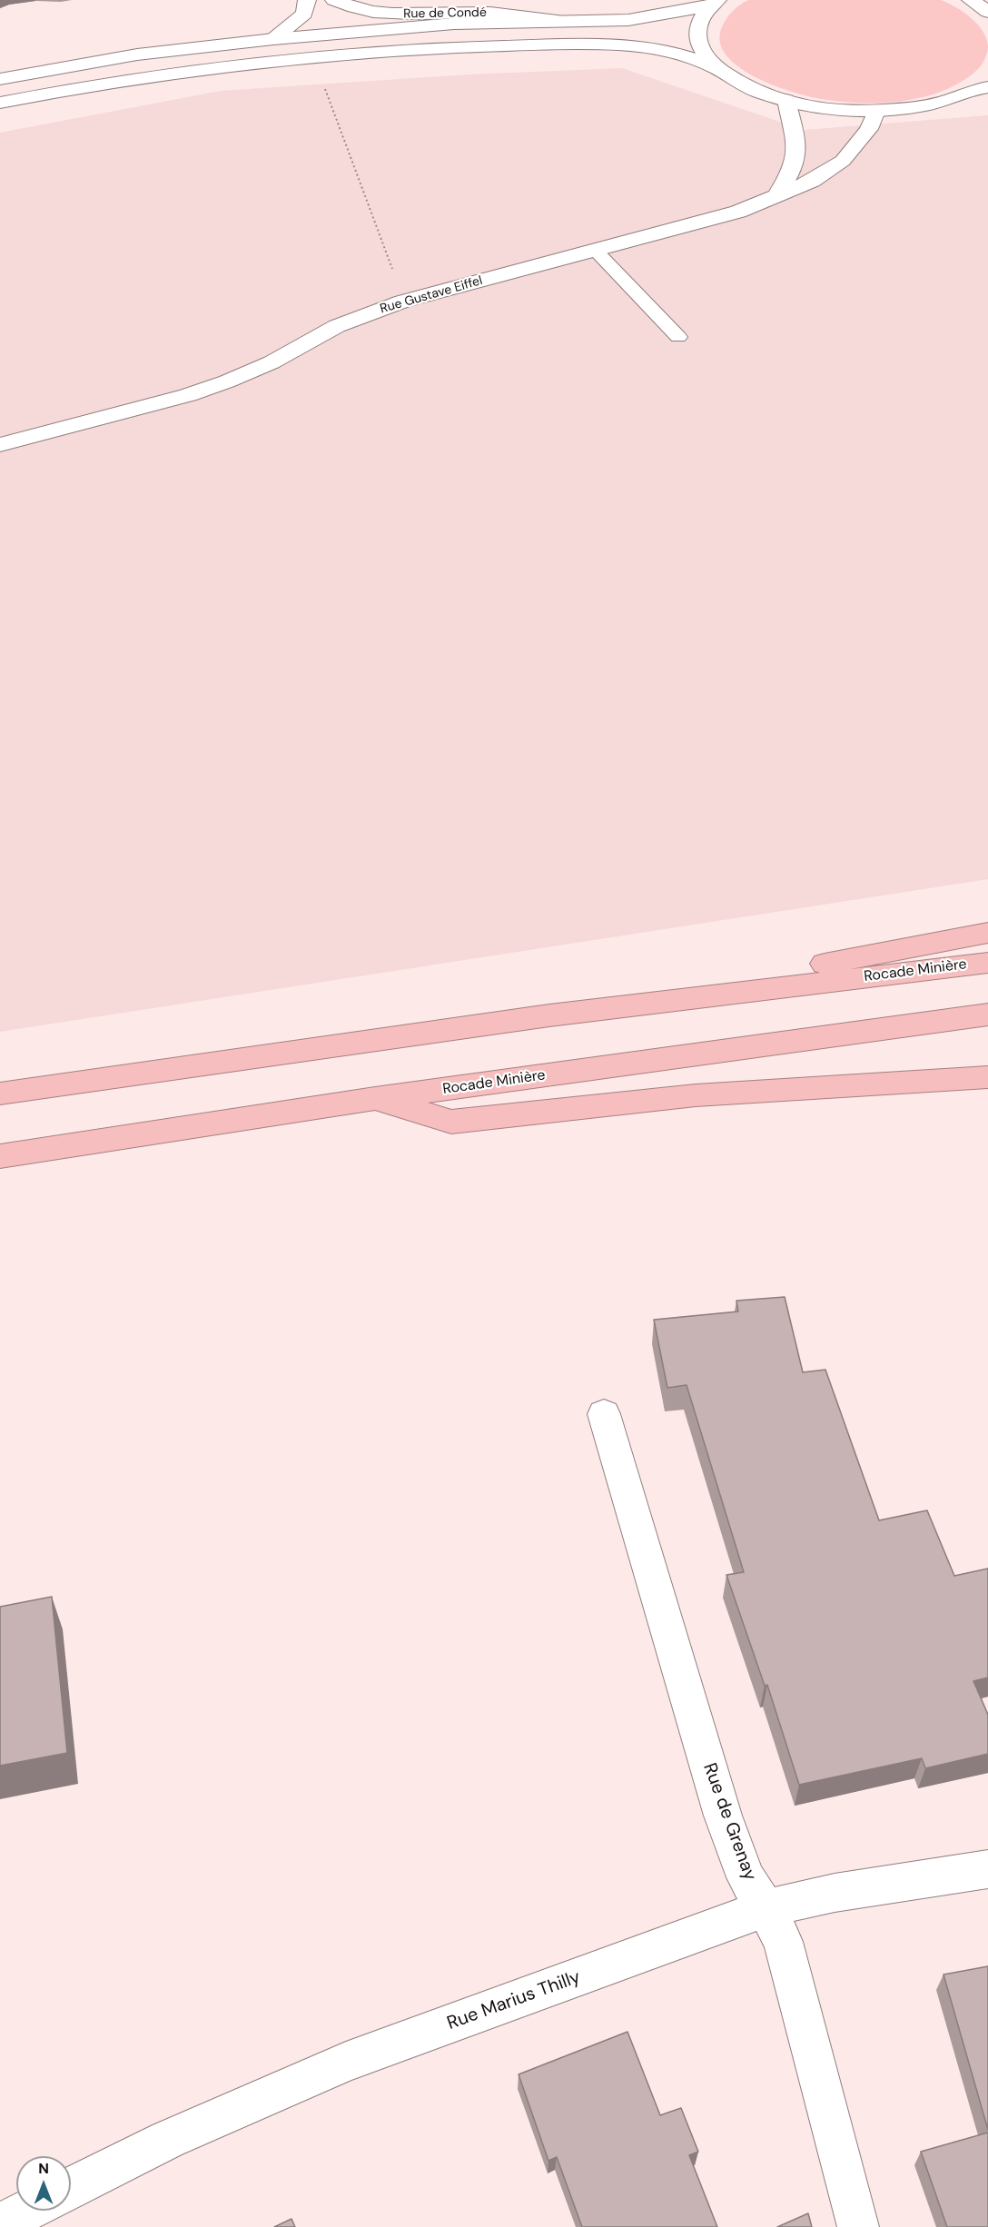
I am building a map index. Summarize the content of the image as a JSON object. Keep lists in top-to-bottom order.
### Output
{
  "streets": {
    "highway": ["Rocade Minière"],
    "street": [
      "Rue de Condé",
      "Rue Gustave Eiffel",
      "Rue de Grenay",
      "Rue Marius Thilly"
    ]
  },
  "crossings": [
    ["Rue de Grenay", "Rue Marius Thilly"]
  ],
  "north": "top"
}
